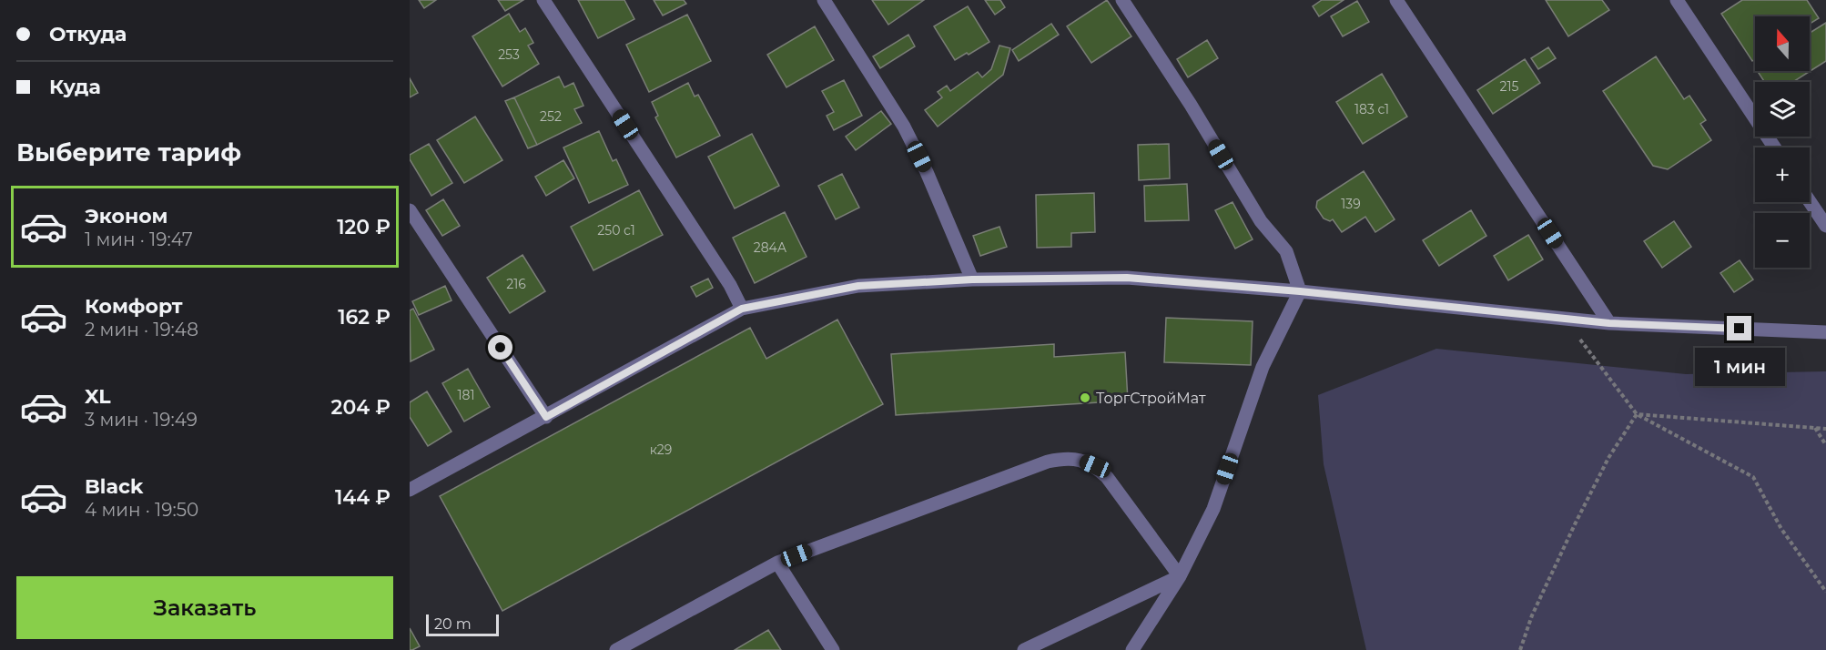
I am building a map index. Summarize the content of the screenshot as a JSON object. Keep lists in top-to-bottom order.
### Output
{
  "places": ["ТоргСтройМат"],
  "house_numbers": [
    "253",
    "215",
    "183 с1",
    "252",
    "139",
    "250 с1",
    "284А",
    "216",
    "181",
    "к29"
  ],
  "scale_bar": "20 m",
  "north": "top",
  "page": {
    "banner": ["Откуда", "Куда"],
    "map_buttons": ["+", "−"],
    "heading": "Выберите тариф",
    "list": [
      {
        "name": "Эконом",
        "note": "1 мин · 19:47",
        "value": "120 ₽"
      },
      {
        "name": "Комфорт",
        "note": "2 мин · 19:48",
        "value": "162 ₽"
      },
      {
        "name": "XL",
        "note": "3 мин · 19:49",
        "value": "204 ₽"
      },
      {
        "name": "Black",
        "note": "4 мин · 19:50",
        "value": "144 ₽"
      }
    ],
    "bubble": "1 мин",
    "buttons": "Заказать",
    "scale": "20 m"
  }
}
